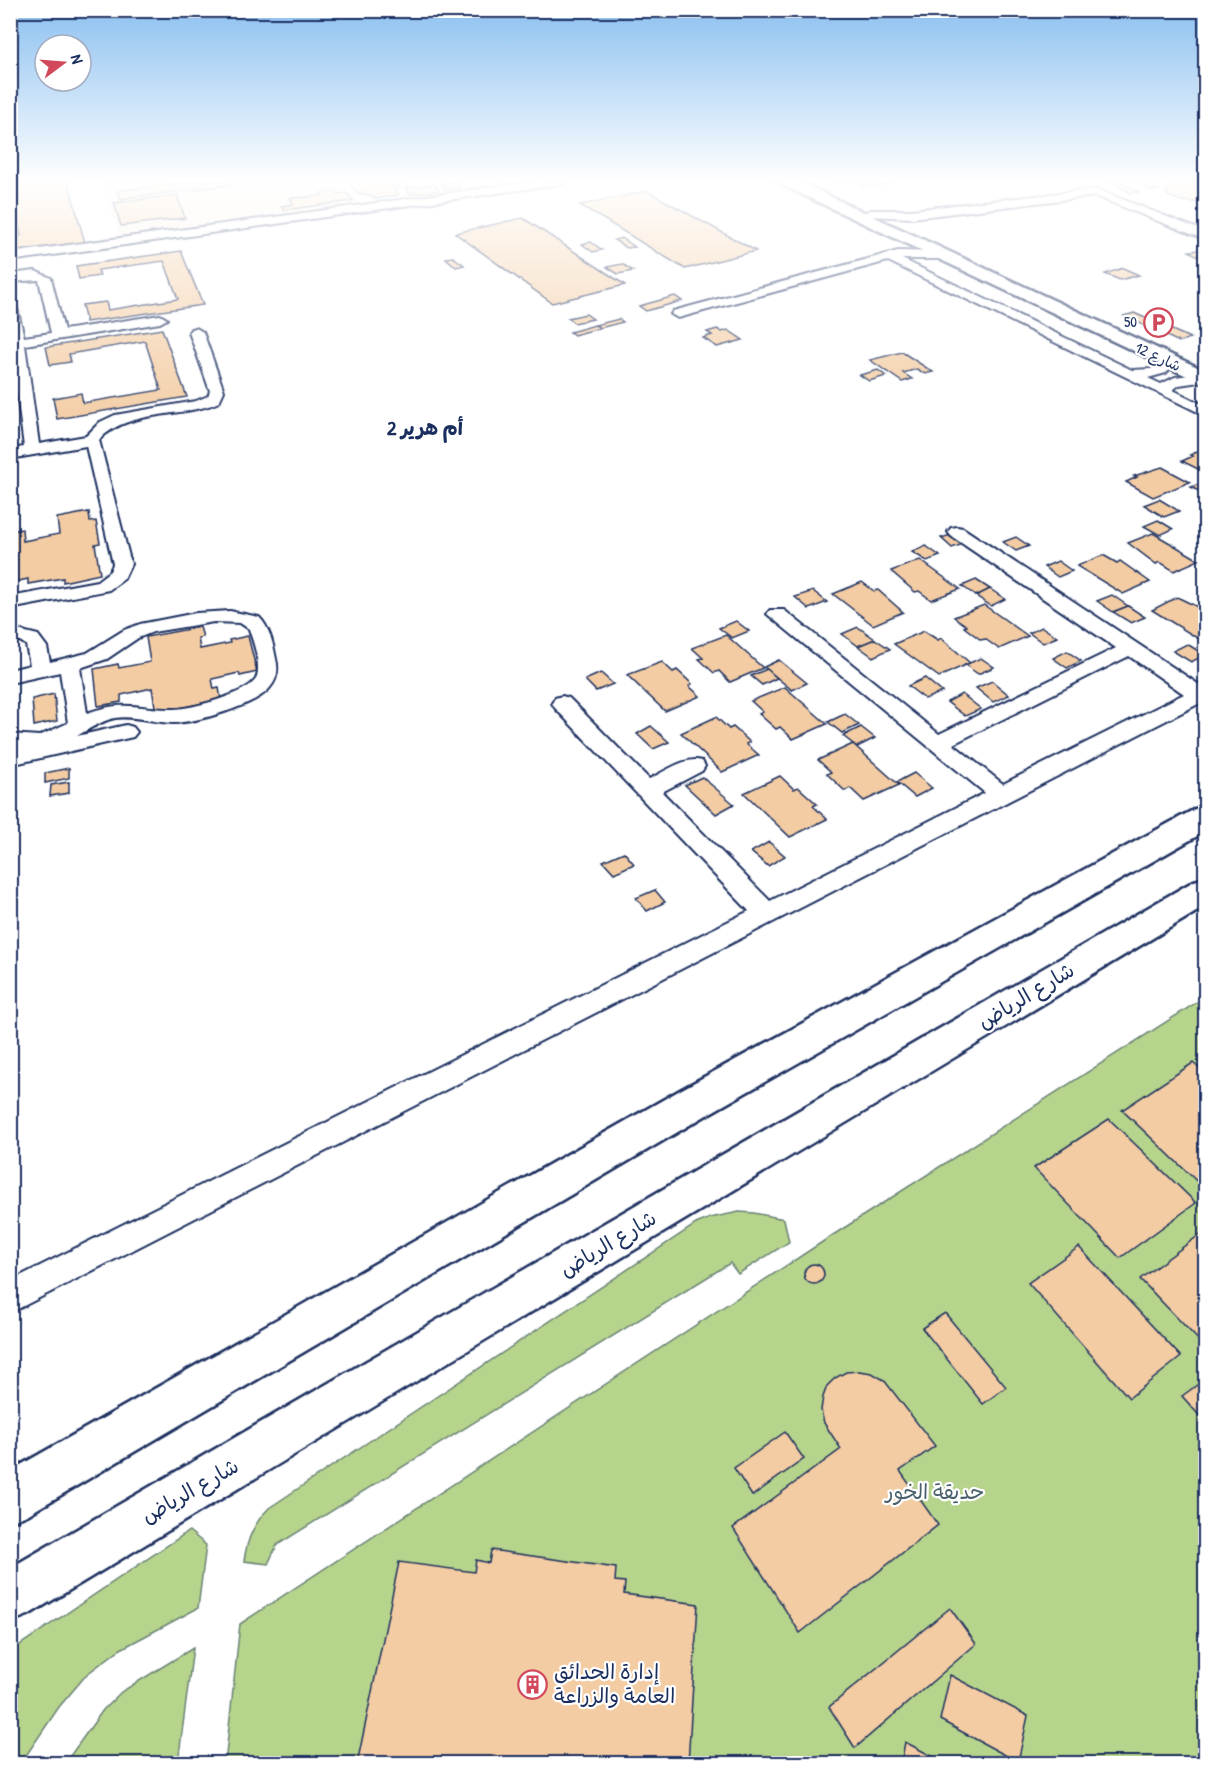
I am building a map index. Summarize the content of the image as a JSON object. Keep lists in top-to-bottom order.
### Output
{
  "streets": {
    "main road": ["شارع 12", "شارع الرياض"]
  },
  "districts": ["أم هرير 2"],
  "parks": ["حديقة الخور"],
  "places": {
    "parking": ["50"],
    "building": ["إدارة الحدائق العامة والزراعة"]
  },
  "north": "right"
}
